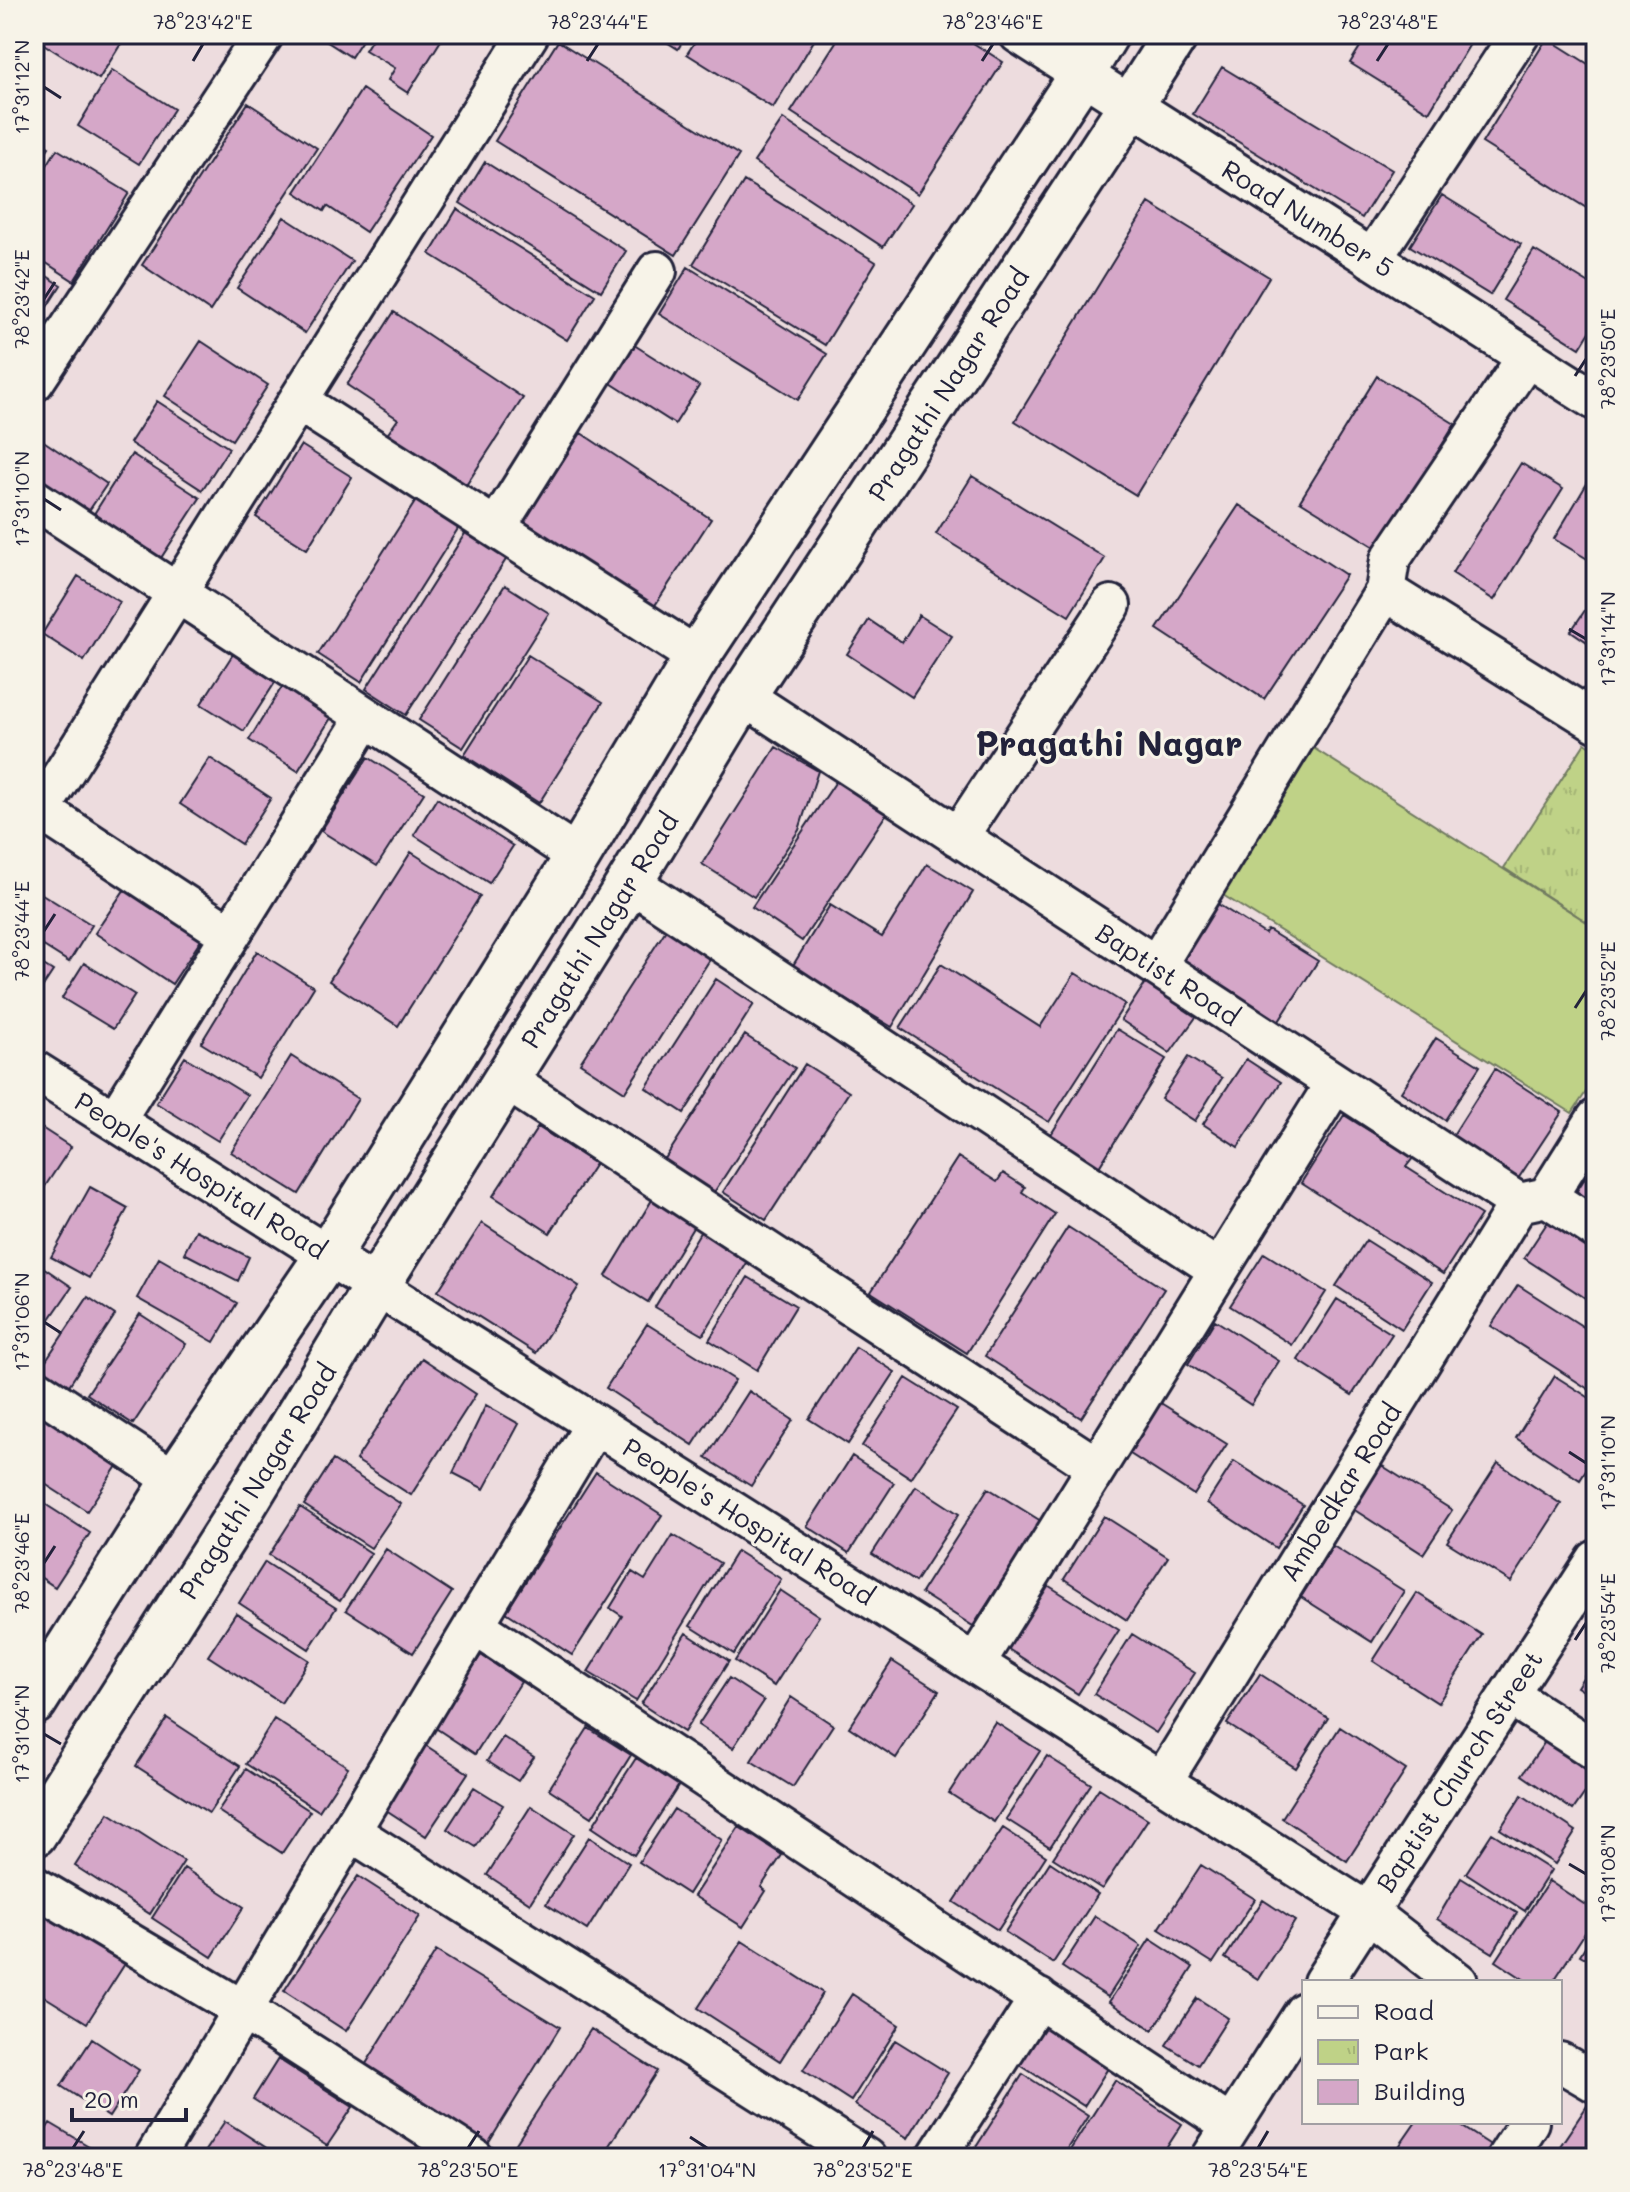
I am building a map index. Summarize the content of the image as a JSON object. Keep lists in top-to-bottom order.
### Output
{
  "streets": {
    "main road": ["Pragathi Nagar Road"],
    "street": [
      "Road Number 5",
      "Baptist Road",
      "People's Hospital Road",
      "Ambedkar Road",
      "Baptist Church Street"
    ]
  },
  "crossings": [
    ["Road Number 5", "Pragathi Nagar Road"],
    ["Pragathi Nagar Road", "Baptist Road"],
    ["Pragathi Nagar Road", "People's Hospital Road"],
    ["Baptist Road", "Ambedkar Road"],
    ["People's Hospital Road", "Ambedkar Road"],
    ["People's Hospital Road", "Baptist Church Street"]
  ],
  "districts": ["Pragathi Nagar"],
  "legend": ["Road", "Park", "Building"],
  "scale_bar": "20 m",
  "coordinates": [
    "78°23'42\"E",
    "78°23'44\"E",
    "78°23'46\"E",
    "78°23'48\"E",
    "17°31'12\"N",
    "78°23'50\"E",
    "17°31'10\"N",
    "17°31'14\"N",
    "78°23'52\"E",
    "17°31'06\"N",
    "78°23'54\"E",
    "17°31'04\"N",
    "17°31'08\"N"
  ]
}
